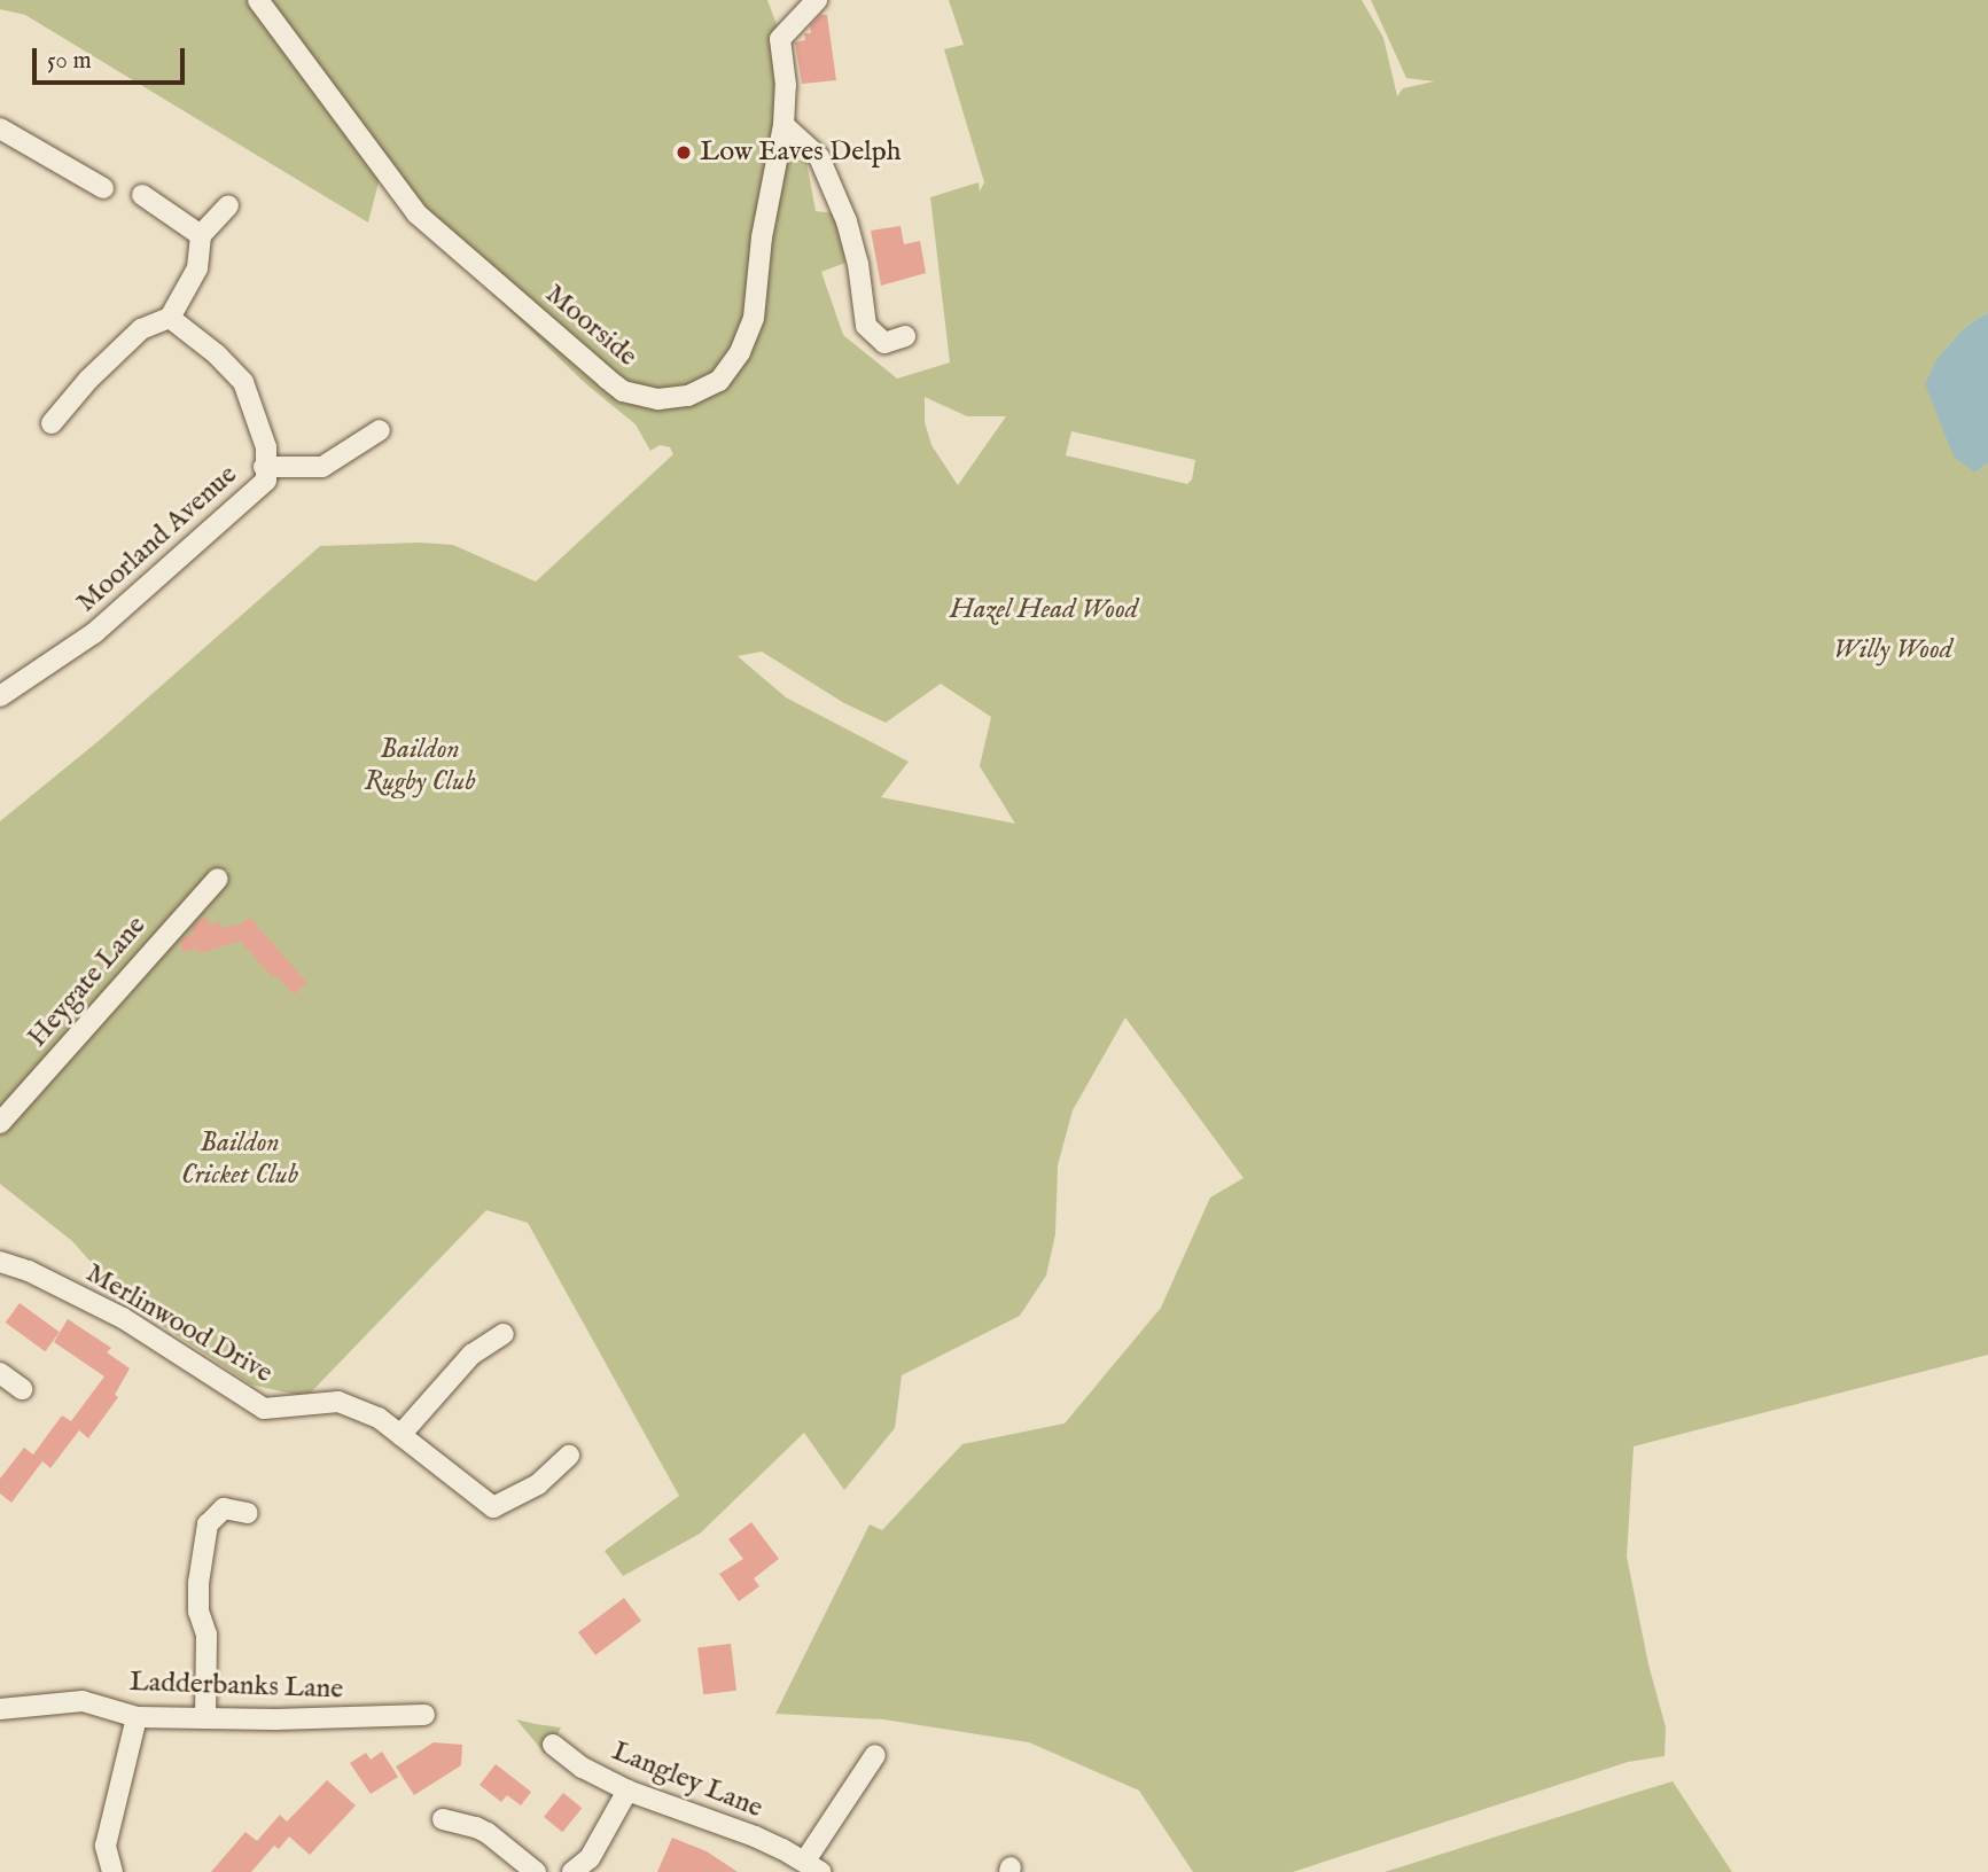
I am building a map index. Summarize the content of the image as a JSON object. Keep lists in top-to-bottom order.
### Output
{
  "streets": {
    "street": [
      "Moorside",
      "Moorland Avenue",
      "Heygate Lane",
      "Merlinwood Drive",
      "Ladderbanks Lane",
      "Langley Lane"
    ]
  },
  "parks": [
    "Hazel Head Wood",
    "Willy Wood",
    "Baildon Rugby Club",
    "Baildon Cricket Club"
  ],
  "places": ["Low Eaves Delph"],
  "scale_bar": "50 m"
}
